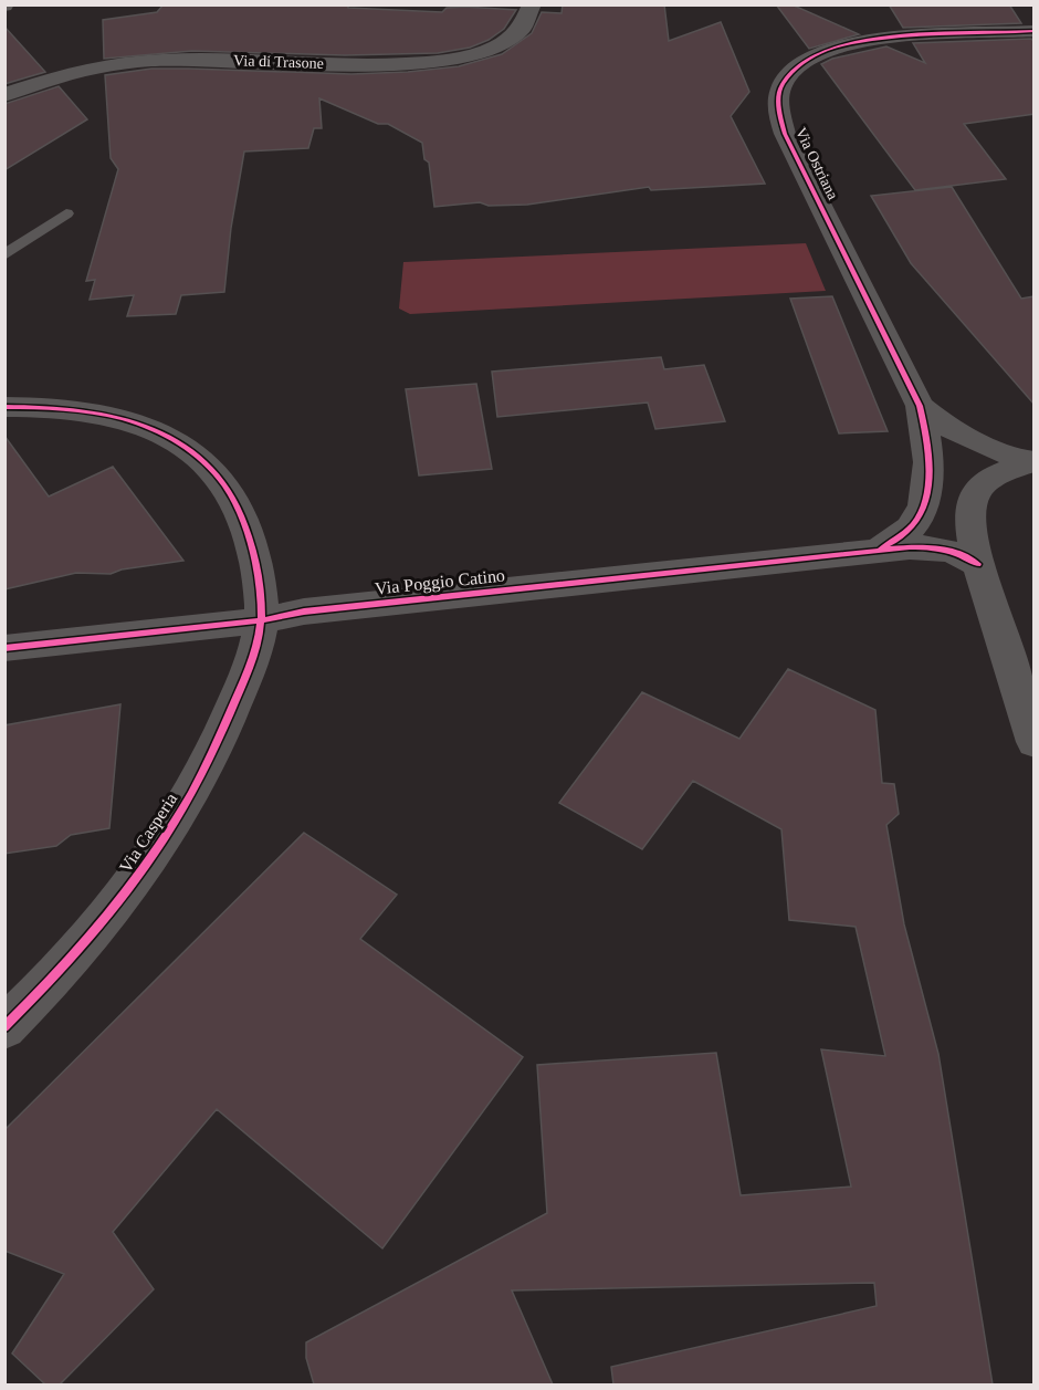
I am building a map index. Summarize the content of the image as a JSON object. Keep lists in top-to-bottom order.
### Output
{
  "streets": {
    "street": [
      "Via di Trasone",
      "Via Ostriana",
      "Via Poggio Catino",
      "Via Casperia"
    ]
  },
  "crossings": [
    ["Via Poggio Catino", "Via Casperia"]
  ]
}
